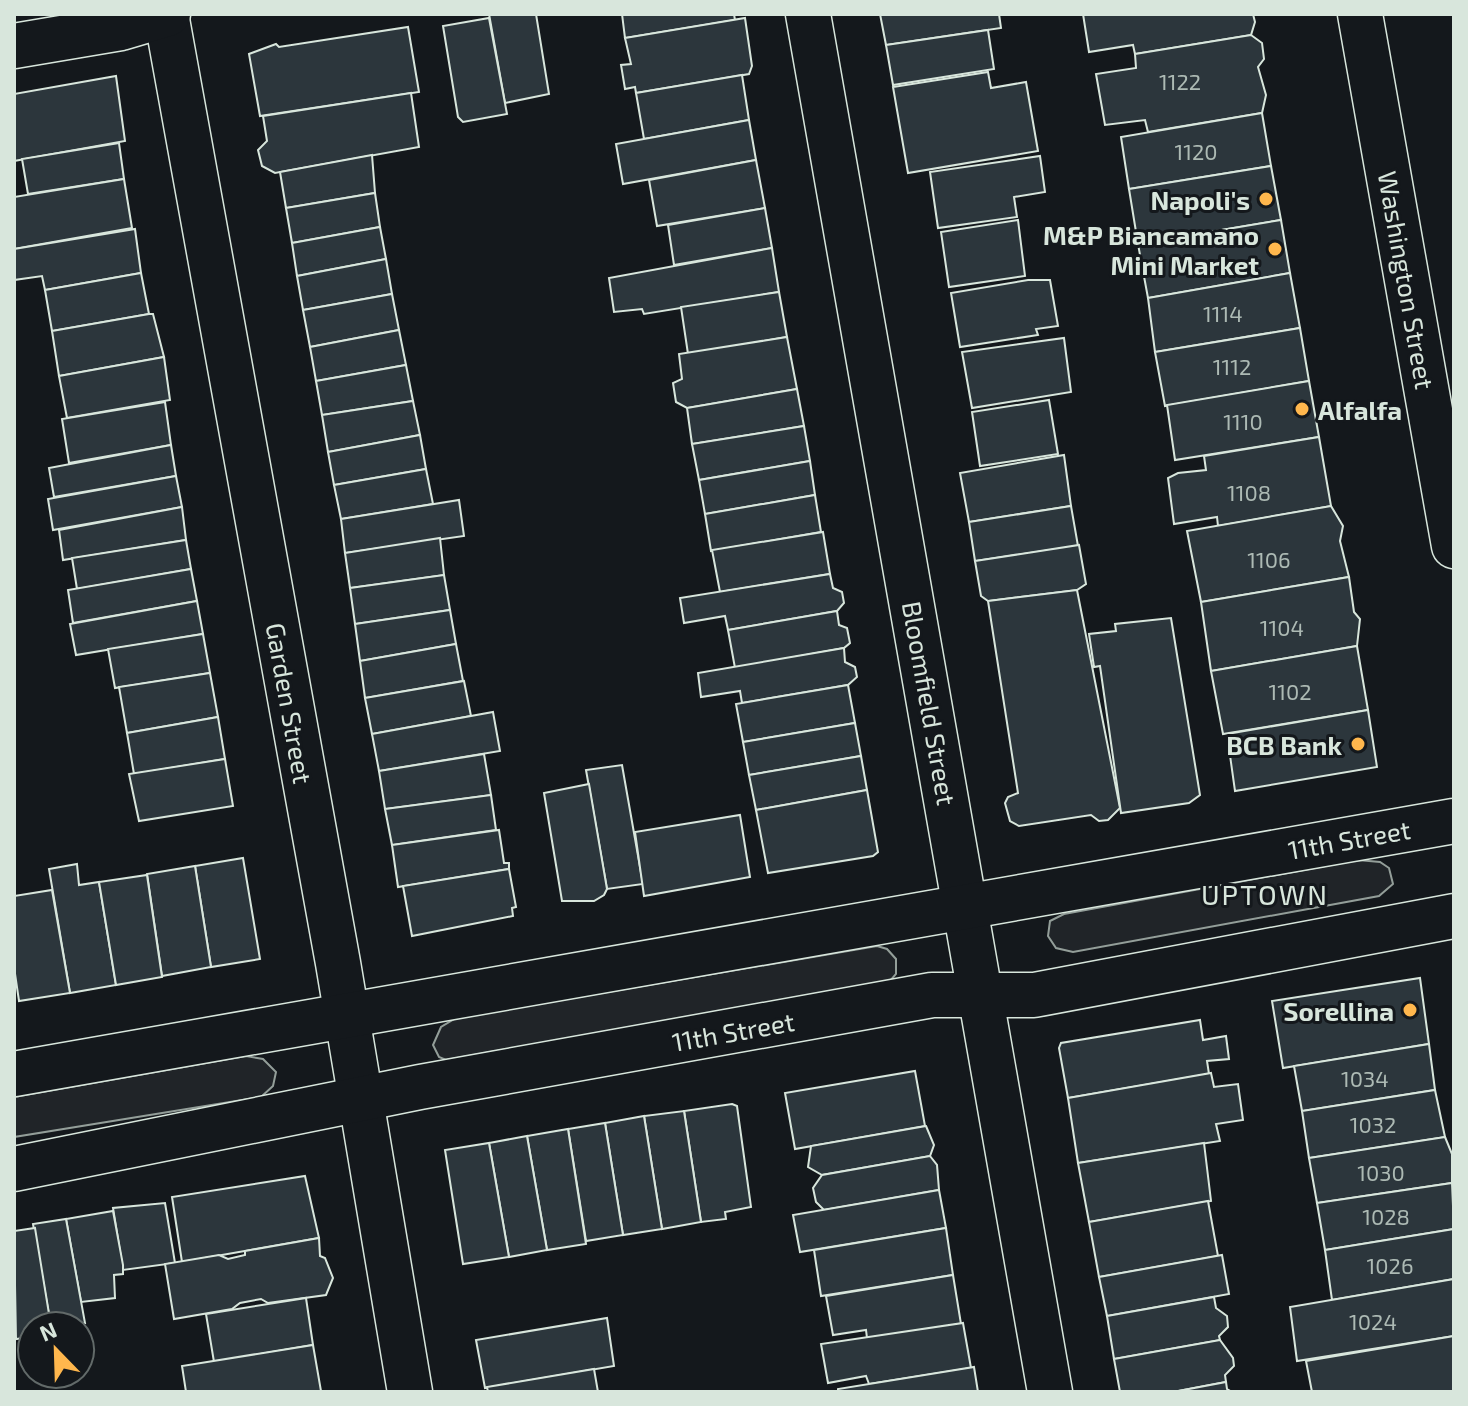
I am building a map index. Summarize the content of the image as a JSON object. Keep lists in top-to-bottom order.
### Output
{
  "streets": {
    "street": [
      "Washington Street",
      "Garden Street",
      "Bloomfield Street",
      "11th Street"
    ]
  },
  "crossings": [
    ["Garden Street", "11th Street"],
    ["Bloomfield Street", "11th Street"]
  ],
  "districts": ["UPTOWN"],
  "places": [
    "Napoli's",
    "M&P Biancamano Mini Market",
    "Alfalfa",
    "BCB Bank",
    "Sorellina"
  ],
  "house_numbers": [
    "1122",
    "1120",
    "1114",
    "1112",
    "1110",
    "1108",
    "1106",
    "1104",
    "1102",
    "1034",
    "1032",
    "1030",
    "1028",
    "1026",
    "1024"
  ],
  "north": "top left"
}
